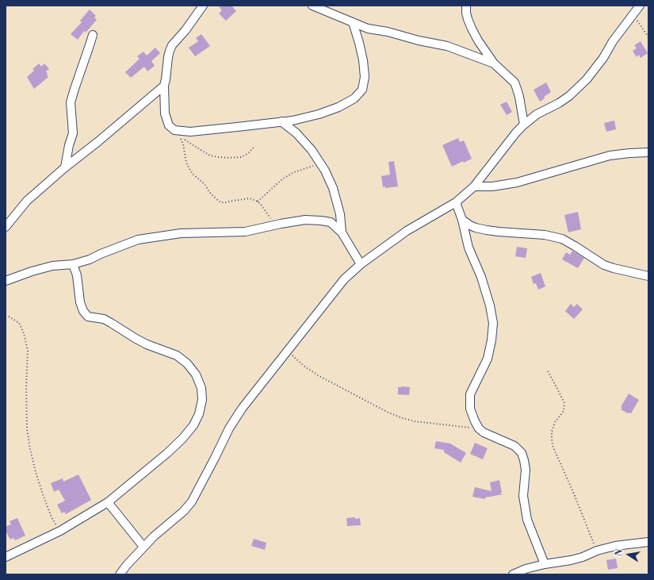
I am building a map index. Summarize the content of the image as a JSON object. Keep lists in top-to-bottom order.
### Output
{
  "north": "left"
}
